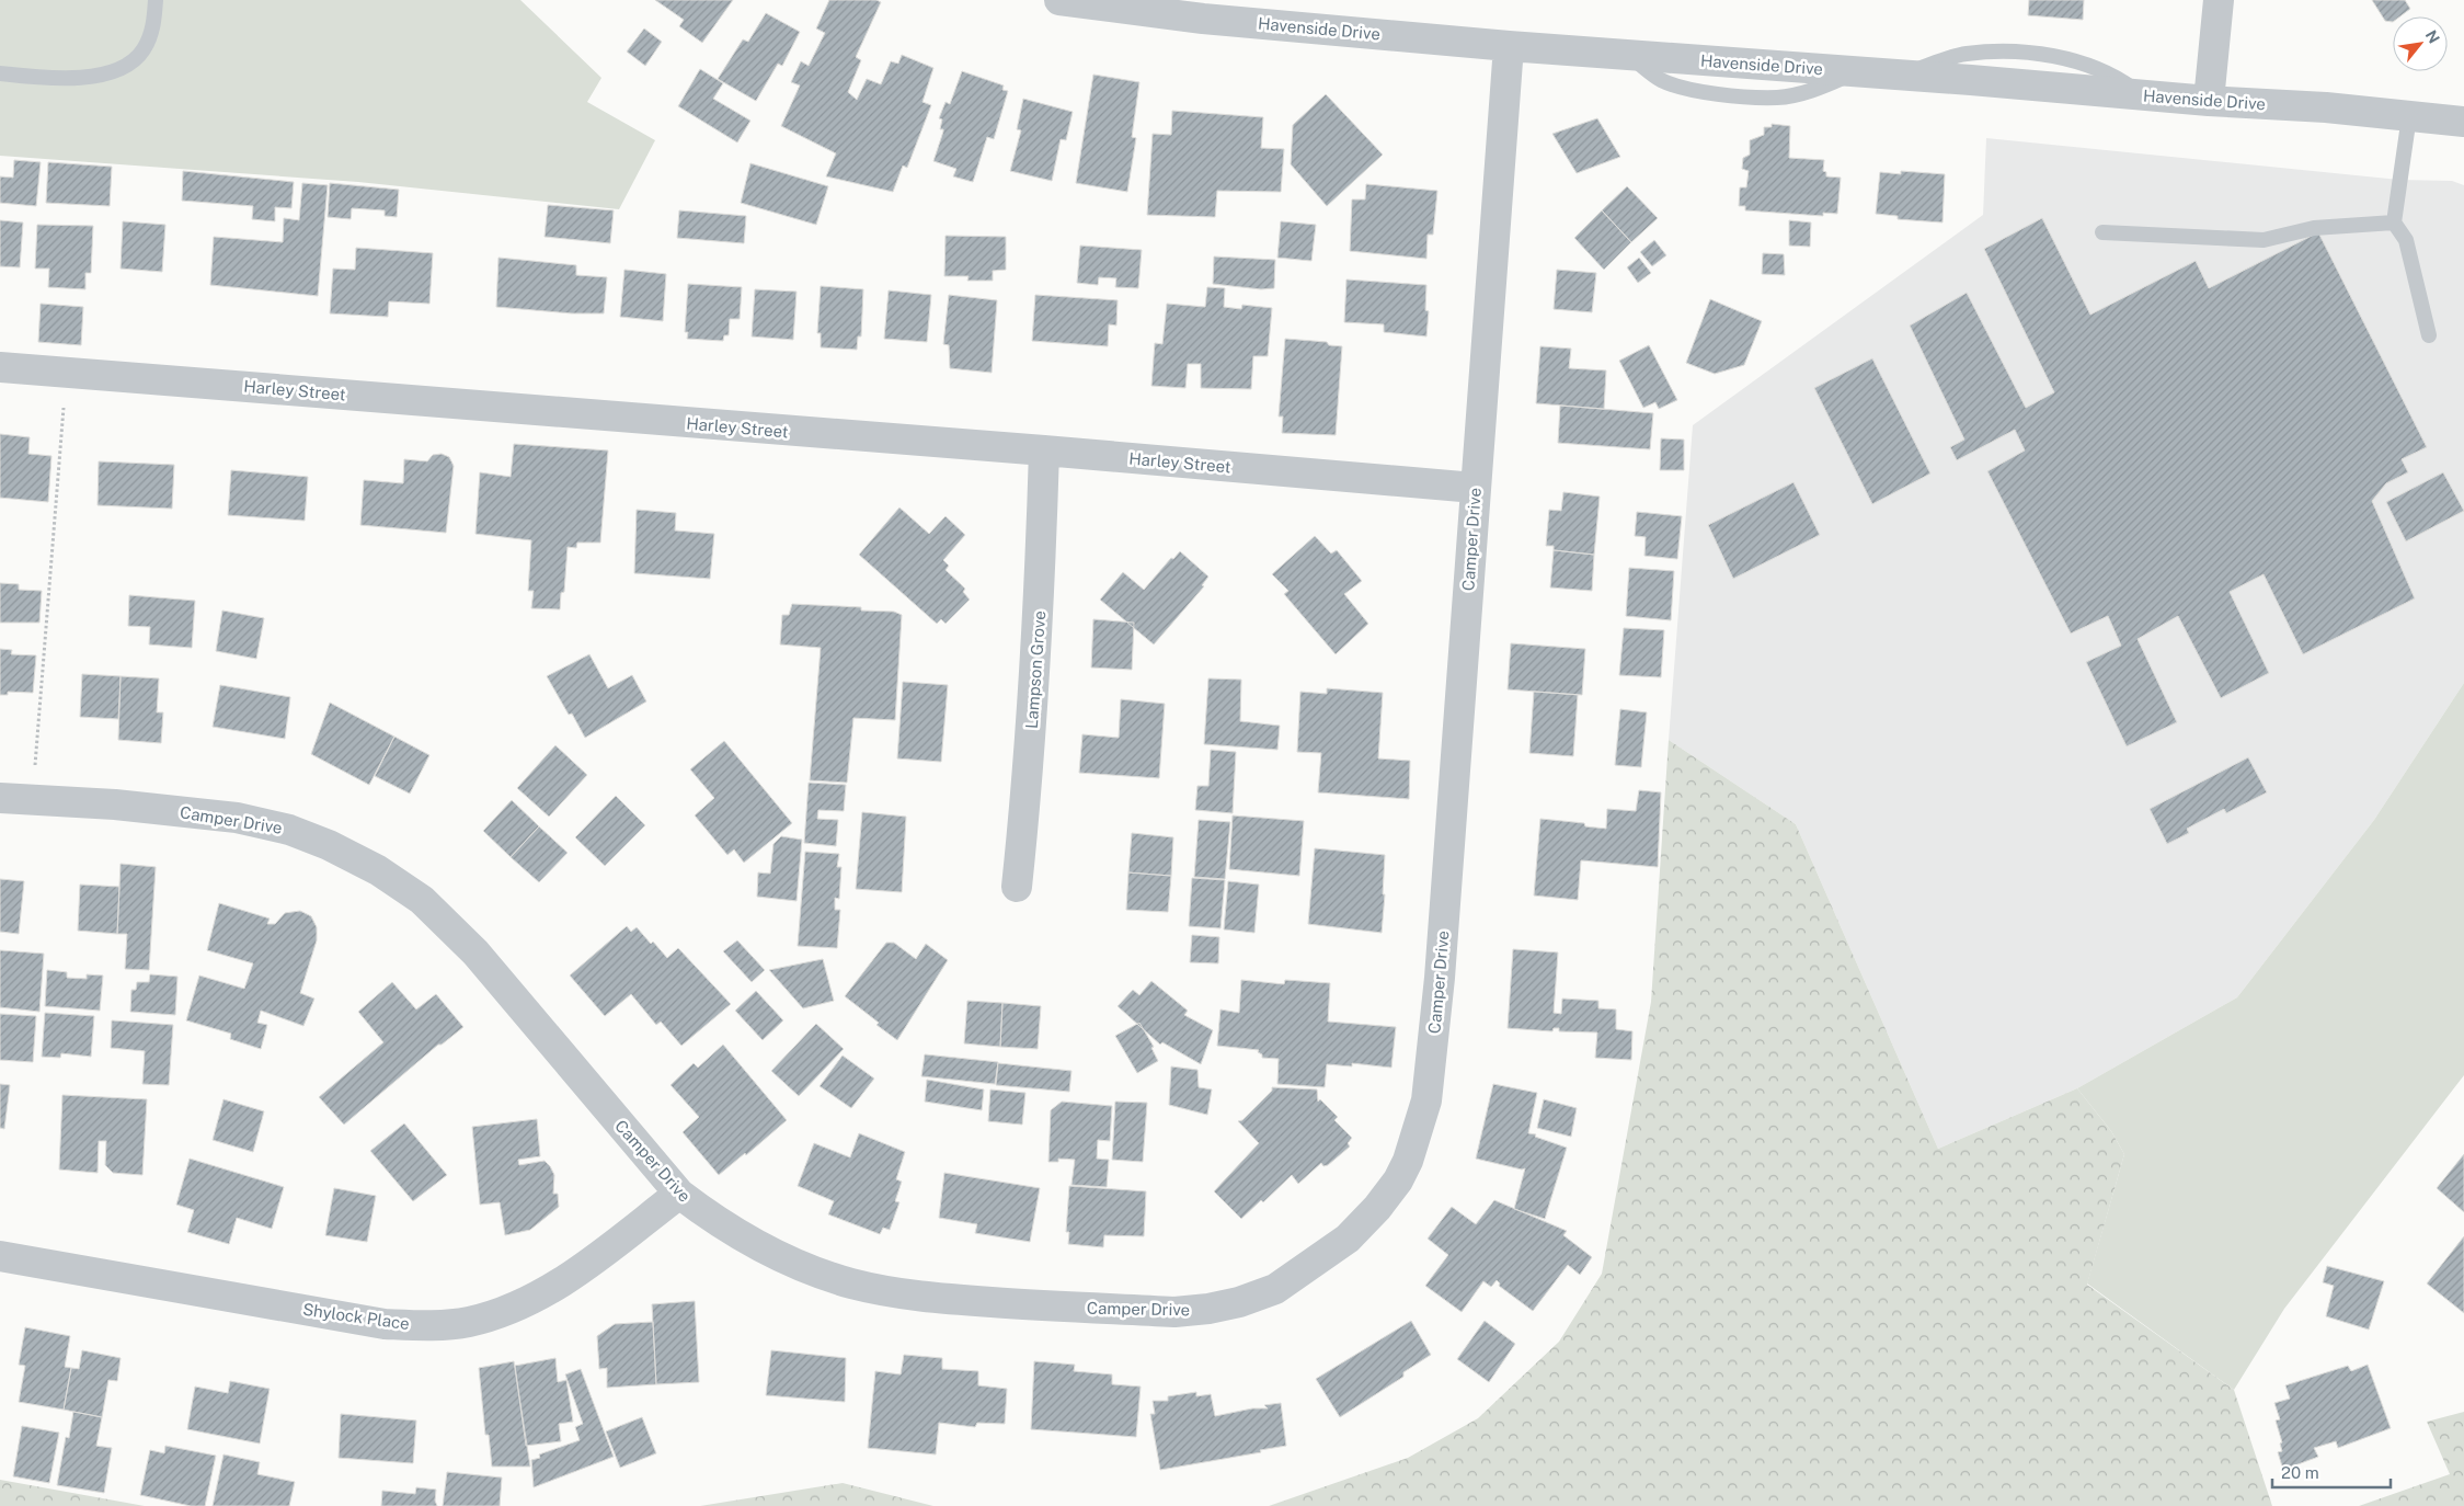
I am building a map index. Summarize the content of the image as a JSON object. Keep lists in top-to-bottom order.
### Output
{
  "streets": {
    "street": [
      "Havenside Drive",
      "Harley Street",
      "Camper Drive",
      "Lampson Grove",
      "Shylock Place"
    ]
  },
  "crossings": [
    ["Havenside Drive", "Camper Drive"],
    ["Harley Street", "Camper Drive"],
    ["Harley Street", "Lampson Grove"],
    ["Camper Drive", "Shylock Place"]
  ],
  "scale_bar": "20 m",
  "north": "top right"
}
